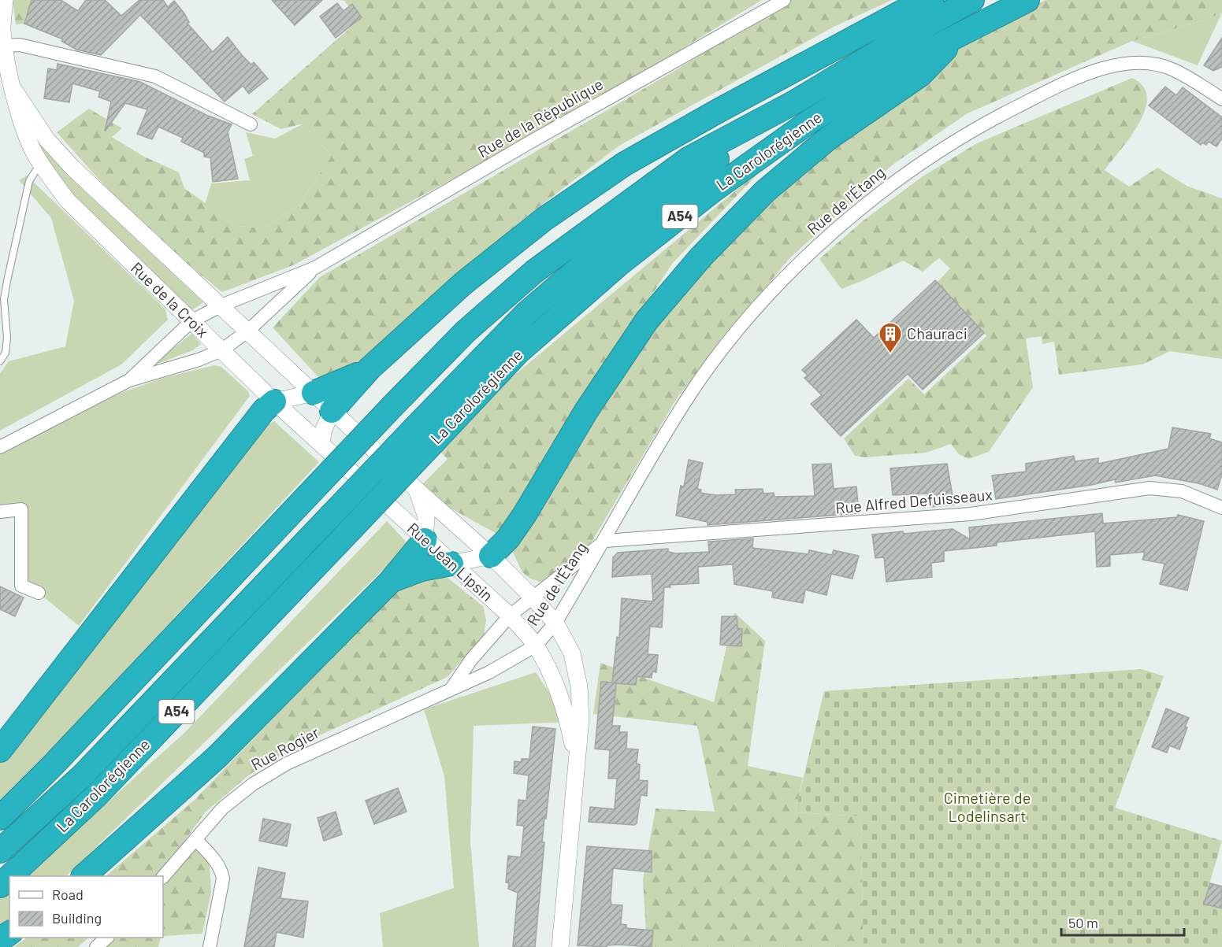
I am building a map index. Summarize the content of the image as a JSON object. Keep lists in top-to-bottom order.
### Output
{
  "streets": {
    "highway": ["La Carolorégienne", "A54"],
    "street": [
      "Rue de la République",
      "Rue de l'Étang",
      "Rue de la Croix",
      "Rue Alfred Defuisseaux",
      "Rue Jean Lipsin",
      "Rue Rogier"
    ]
  },
  "crossings": [
    ["Rue de la République", "Rue de la Croix"],
    ["Rue de l'Étang", "Rue Alfred Defuisseaux"],
    ["Rue de l'Étang", "Rue Jean Lipsin"],
    ["Rue de l'Étang", "Rue Rogier"],
    ["Rue de la Croix", "Rue Jean Lipsin"],
    ["Rue Jean Lipsin", "Rue Rogier"]
  ],
  "parks": ["Cimetière de Lodelinsart"],
  "places": {
    "building": ["Chauraci"]
  },
  "legend": ["Road", "Building"],
  "scale_bar": "50 m"
}
